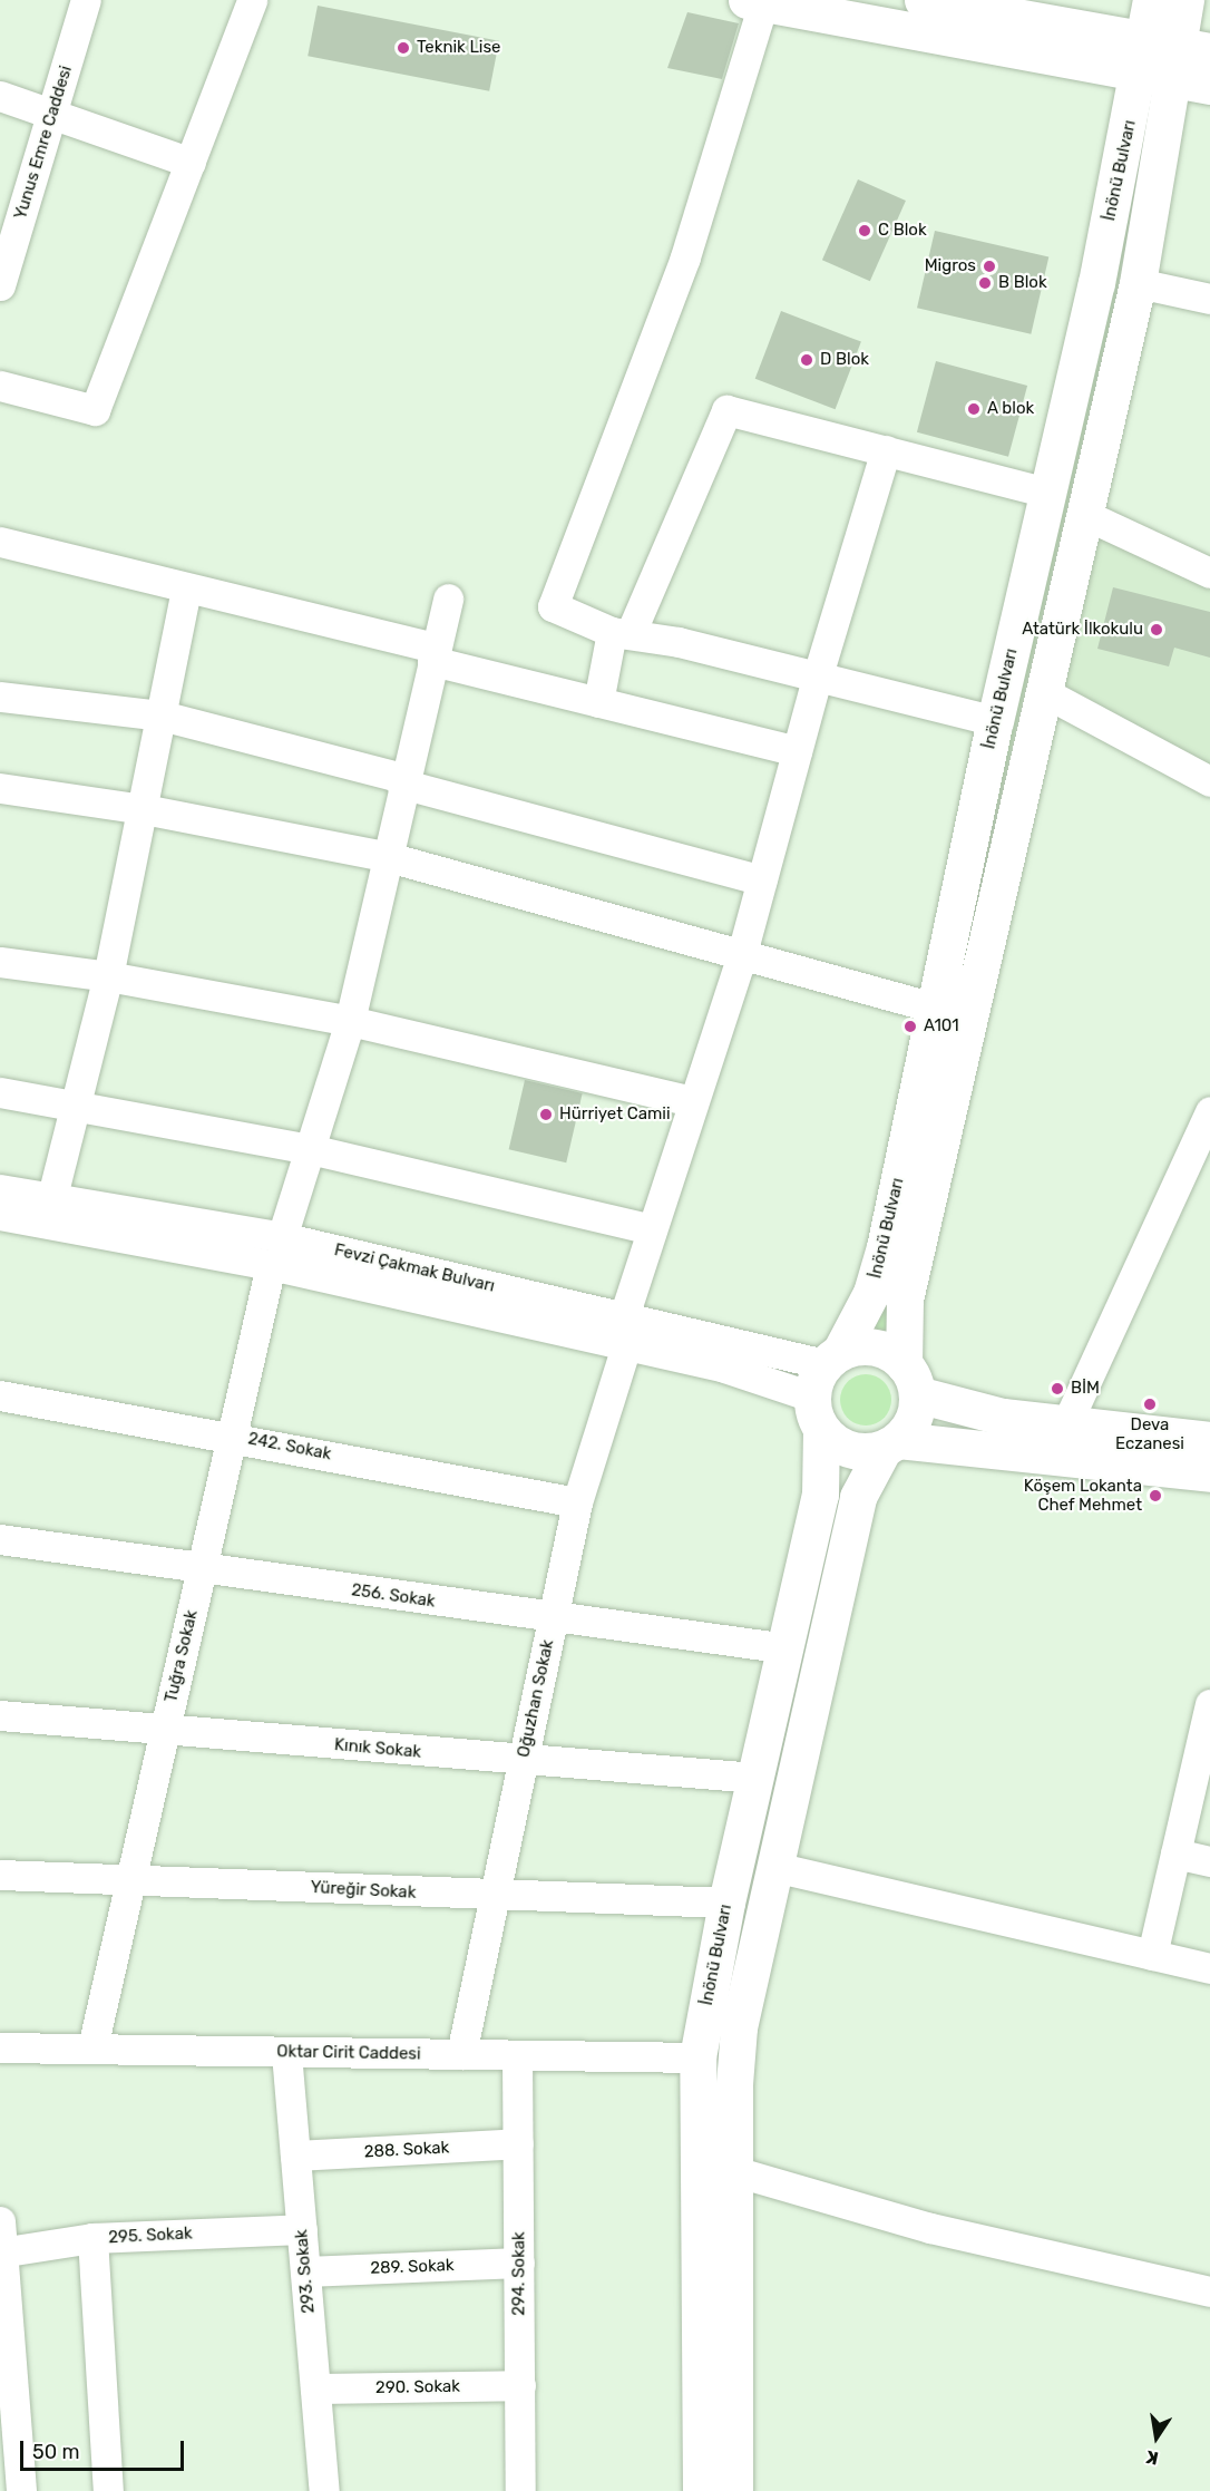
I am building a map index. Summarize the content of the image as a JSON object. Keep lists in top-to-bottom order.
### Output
{
  "streets": {
    "main road": ["İnönü Bulvarı"],
    "street": [
      "Yunus Emre Caddesi",
      "Fevzi Çakmak Bulvarı",
      "242. Sokak",
      "256. Sokak",
      "Tuğra Sokak",
      "Oğuzhan Sokak",
      "Kınık Sokak",
      "Yüreğir Sokak",
      "Oktar Cirit Caddesi",
      "288. Sokak",
      "295. Sokak",
      "289. Sokak",
      "293. Sokak",
      "294. Sokak",
      "290. Sokak"
    ]
  },
  "crossings": [
    ["İnönü Bulvarı", "Fevzi Çakmak Bulvarı"],
    ["İnönü Bulvarı", "256. Sokak"],
    ["İnönü Bulvarı", "Kınık Sokak"],
    ["İnönü Bulvarı", "Yüreğir Sokak"],
    ["İnönü Bulvarı", "Oktar Cirit Caddesi"],
    ["Fevzi Çakmak Bulvarı", "Tuğra Sokak"],
    ["Fevzi Çakmak Bulvarı", "Oğuzhan Sokak"],
    ["242. Sokak", "Tuğra Sokak"],
    ["242. Sokak", "Oğuzhan Sokak"],
    ["256. Sokak", "Tuğra Sokak"],
    ["256. Sokak", "Oğuzhan Sokak"],
    ["Tuğra Sokak", "Kınık Sokak"],
    ["Tuğra Sokak", "Yüreğir Sokak"],
    ["Tuğra Sokak", "Oktar Cirit Caddesi"],
    ["Oğuzhan Sokak", "Kınık Sokak"],
    ["Oğuzhan Sokak", "Yüreğir Sokak"],
    ["Oğuzhan Sokak", "Oktar Cirit Caddesi"],
    ["Oktar Cirit Caddesi", "293. Sokak"],
    ["Oktar Cirit Caddesi", "294. Sokak"],
    ["288. Sokak", "293. Sokak"],
    ["288. Sokak", "294. Sokak"],
    ["295. Sokak", "293. Sokak"],
    ["289. Sokak", "293. Sokak"],
    ["289. Sokak", "294. Sokak"],
    ["293. Sokak", "290. Sokak"],
    ["294. Sokak", "290. Sokak"]
  ],
  "places": [
    "Teknik Lise",
    "C Blok",
    "Migros",
    "B Blok",
    "D Blok",
    "A blok",
    "Atatürk İlkokulu",
    "A101",
    "Hürriyet Camii",
    "BİM",
    "Deva Eczanesi",
    "Köşem Lokanta Chef Mehmet"
  ],
  "scale_bar": "50 m",
  "north": "bottom"
}
